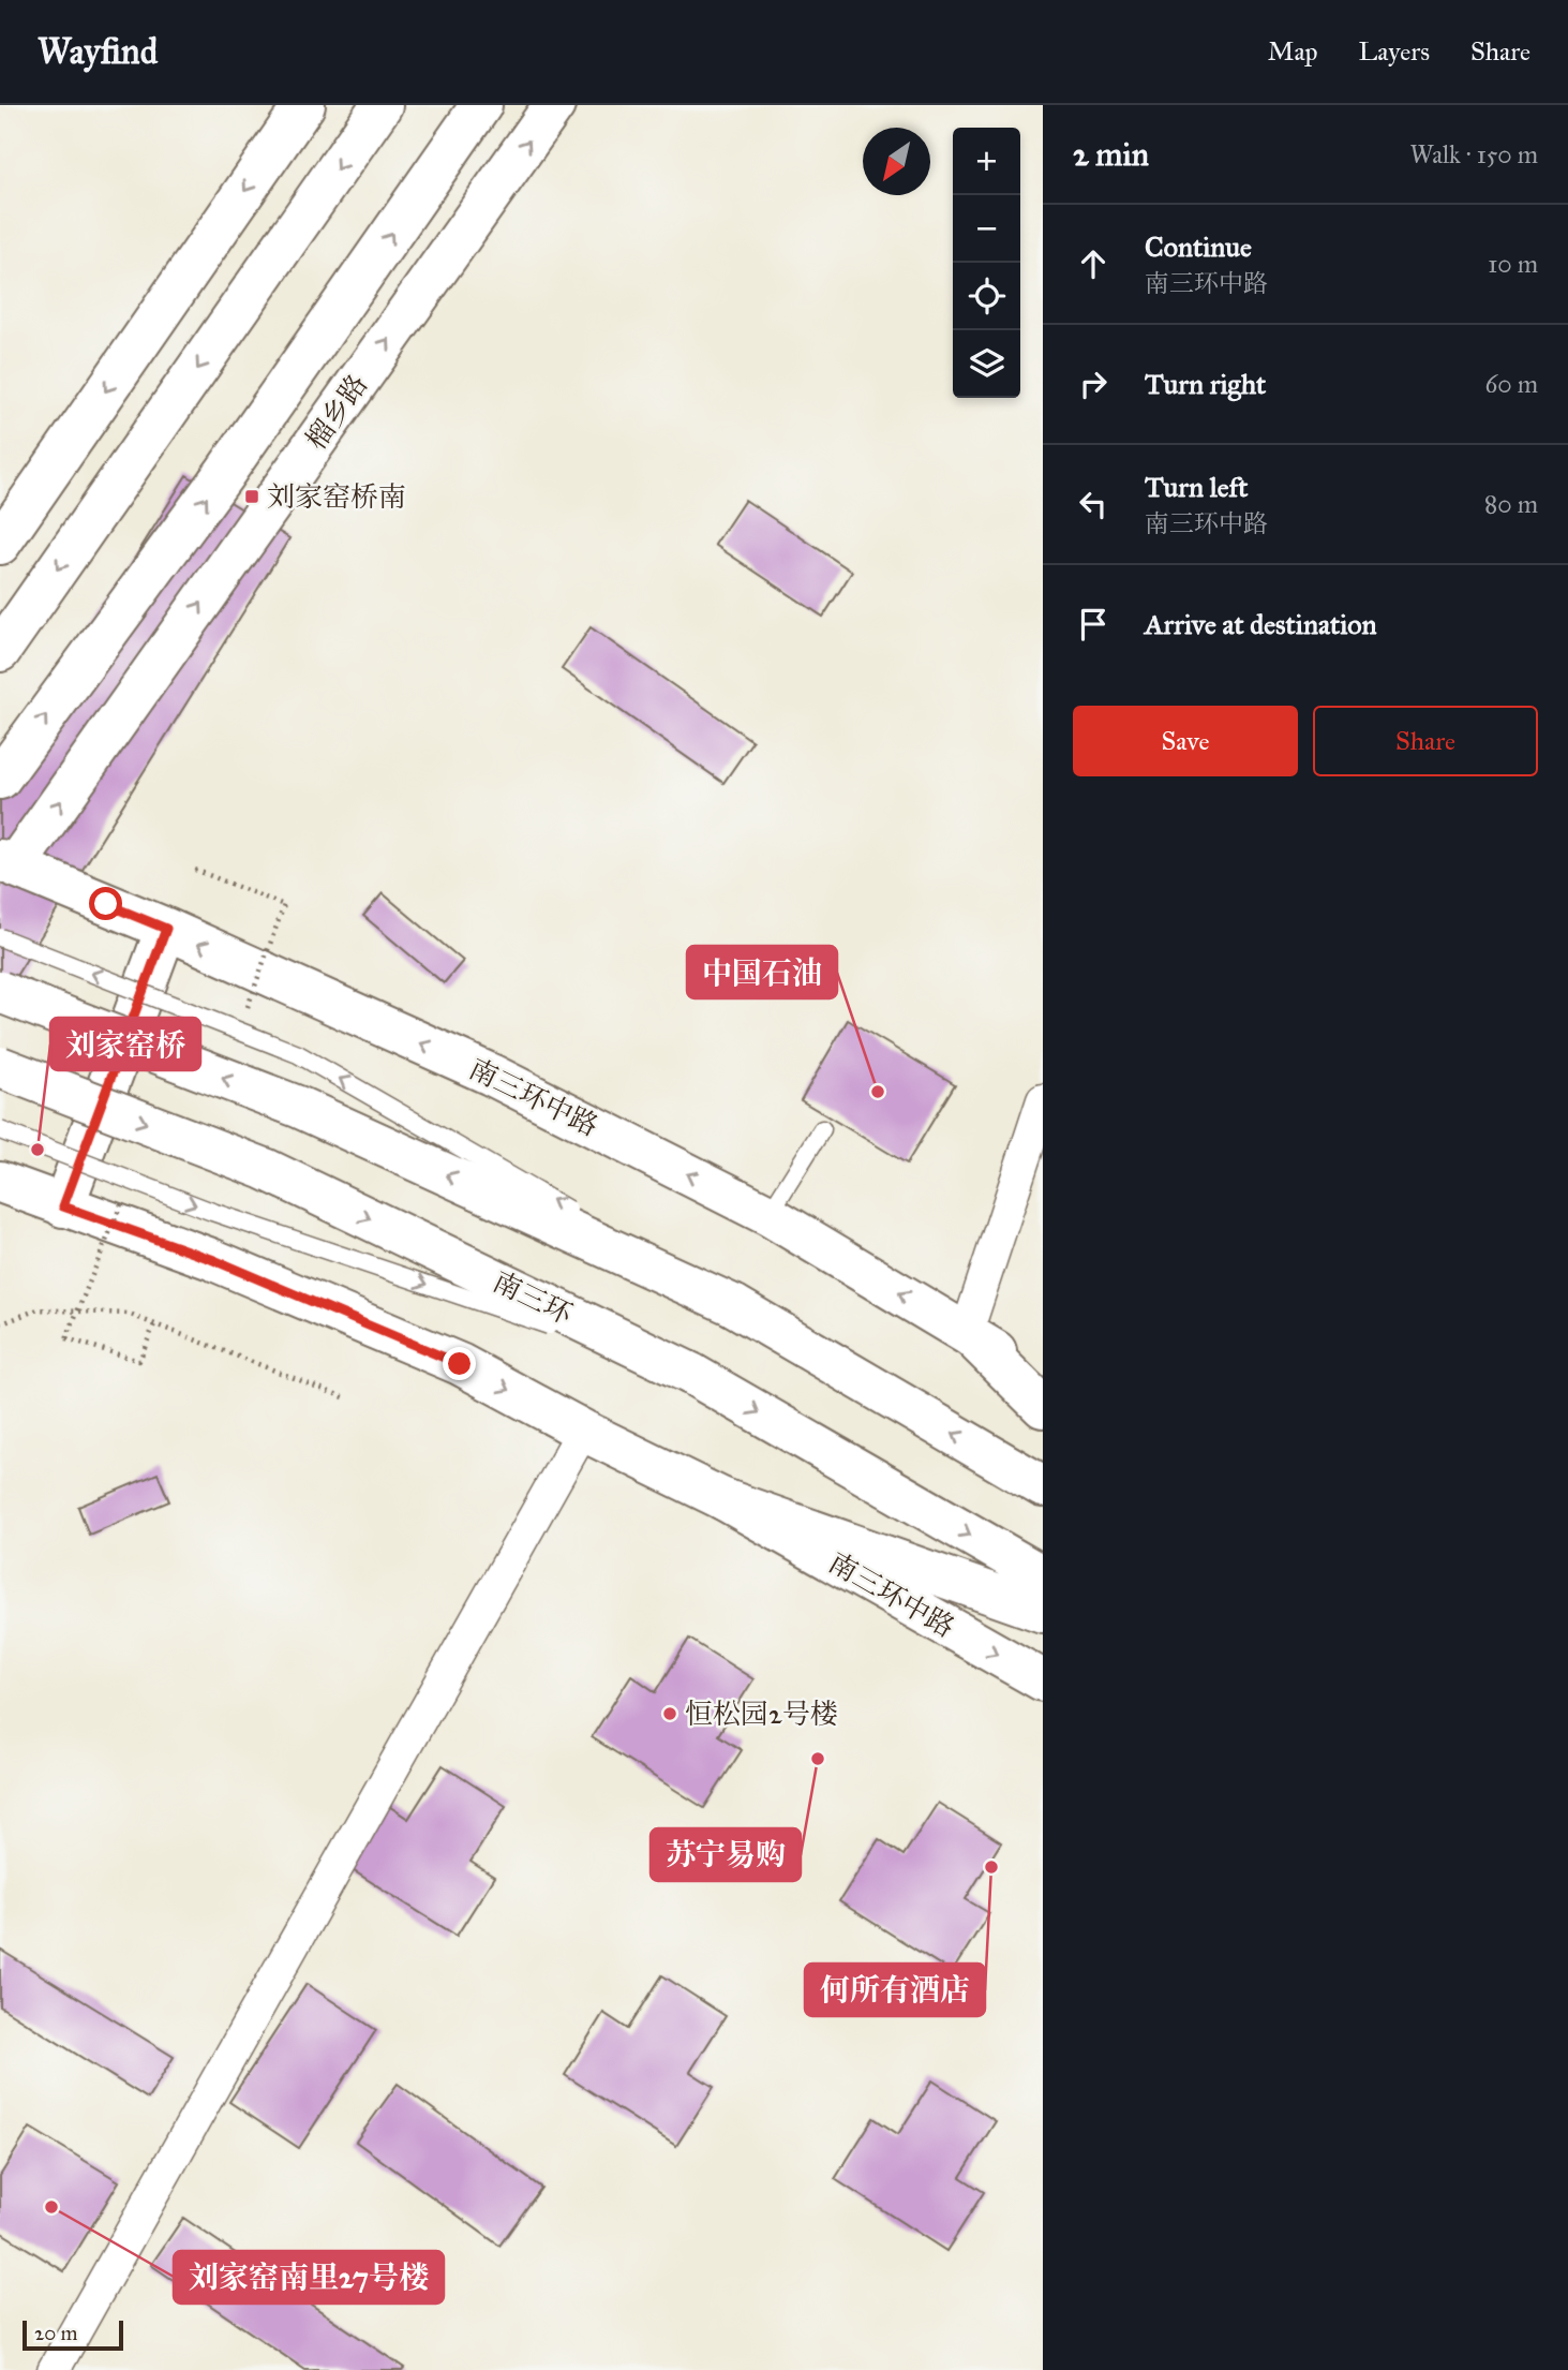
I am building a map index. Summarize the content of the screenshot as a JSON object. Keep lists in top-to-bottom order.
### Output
{
  "streets": {
    "main road": ["榴乡路", "南三环中路", "南三环"]
  },
  "crossings": [
    ["榴乡路", "南三环中路"]
  ],
  "places": {
    "transit": ["刘家窑桥南"],
    "other": [
      "中国石油",
      "刘家窑桥",
      "恒松园2号楼",
      "苏宁易购",
      "何所有酒店",
      "刘家窑南里27号楼"
    ]
  },
  "scale_bar": "20 m",
  "north": "bottom left",
  "page": {
    "header": "Wayfind",
    "nav": ["Map", "Layers", "Share"],
    "heading": ["2 min", "Walk · 150 m"],
    "map_buttons": ["+", "−"],
    "list": [
      ["Continue", "南三环中路", "10 m"],
      ["Turn right", "60 m"],
      ["Turn left", "南三环中路", "80 m"],
      "Arrive at destination"
    ],
    "buttons": ["Save", "Share"],
    "scale": "20 m"
  }
}
